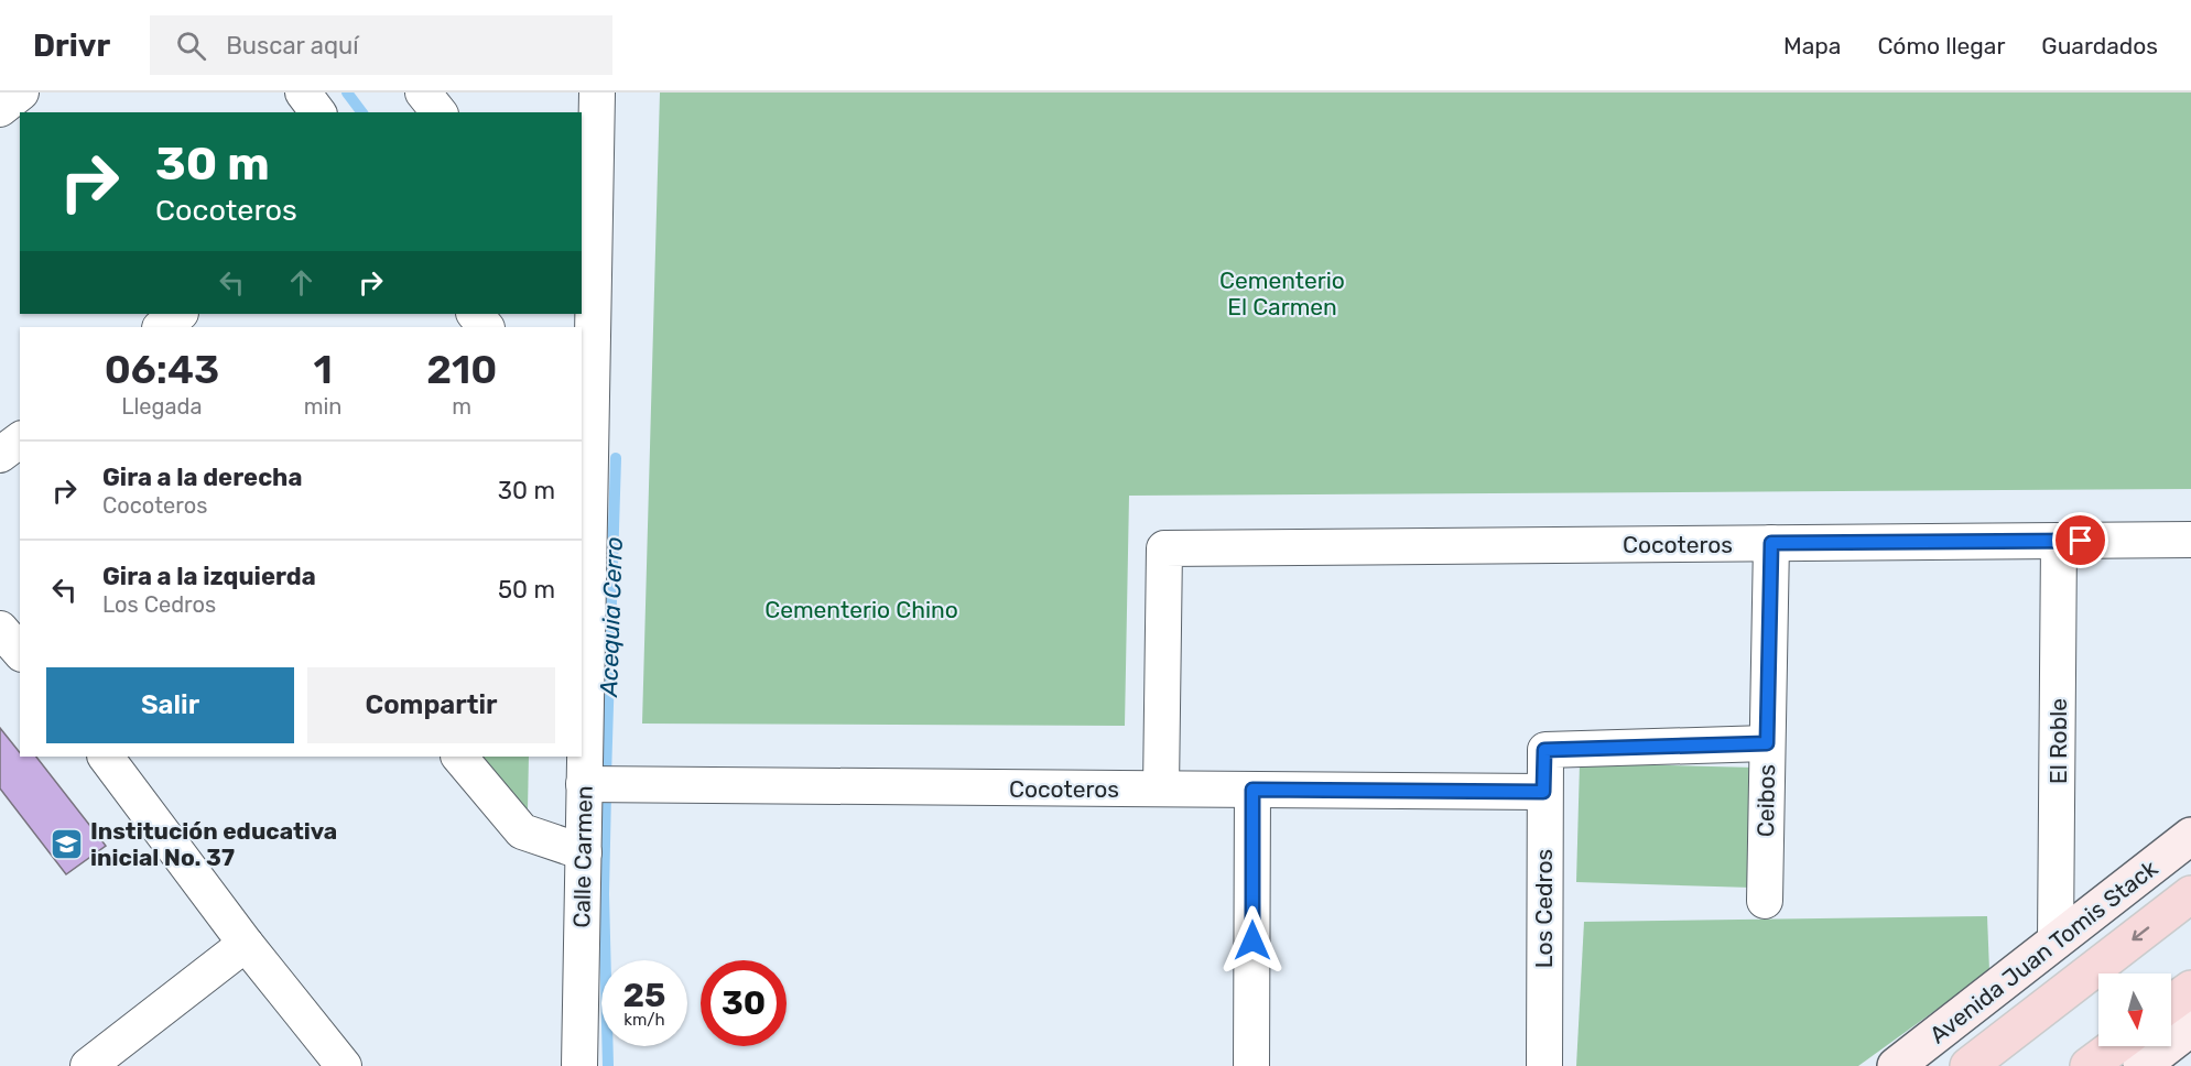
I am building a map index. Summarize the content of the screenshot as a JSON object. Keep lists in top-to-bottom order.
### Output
{
  "streets": {
    "main road": ["Avenida Juan Tomis Stack"],
    "street": [
      "Cocoteros",
      "El Roble",
      "Ceibos",
      "Calle Carmen",
      "Los Cedros"
    ]
  },
  "crossings": [
    ["Cocoteros", "El Roble"],
    ["Cocoteros", "Ceibos"],
    ["Cocoteros", "Calle Carmen"],
    ["Cocoteros", "Los Cedros"],
    ["El Roble", "Avenida Juan Tomis Stack"],
    ["Ceibos", "Los Cedros"]
  ],
  "water": ["Acequia Cerro"],
  "parks": ["Cementerio El Carmen", "Cementerio Chino"],
  "places": {
    "school or university": ["Institución educativa inicial No. 37"]
  },
  "north": "bottom",
  "page": {
    "header": "Drivr",
    "search": "Buscar aquí",
    "nav": ["Mapa", "Cómo llegar", "Guardados"],
    "turn": ["30 m", "Cocoteros"],
    "eta": [
      "06:43",
      "Llegada",
      "1",
      "min",
      "210",
      "m"
    ],
    "list": [
      {
        "name": "Gira a la derecha",
        "note": "Cocoteros",
        "value": "30 m"
      },
      {
        "name": "Gira a la izquierda",
        "note": "Los Cedros",
        "value": "50 m"
      }
    ],
    "buttons": ["Salir", "Compartir"],
    "speed": "25 km/h",
    "limit": "30"
  }
}
